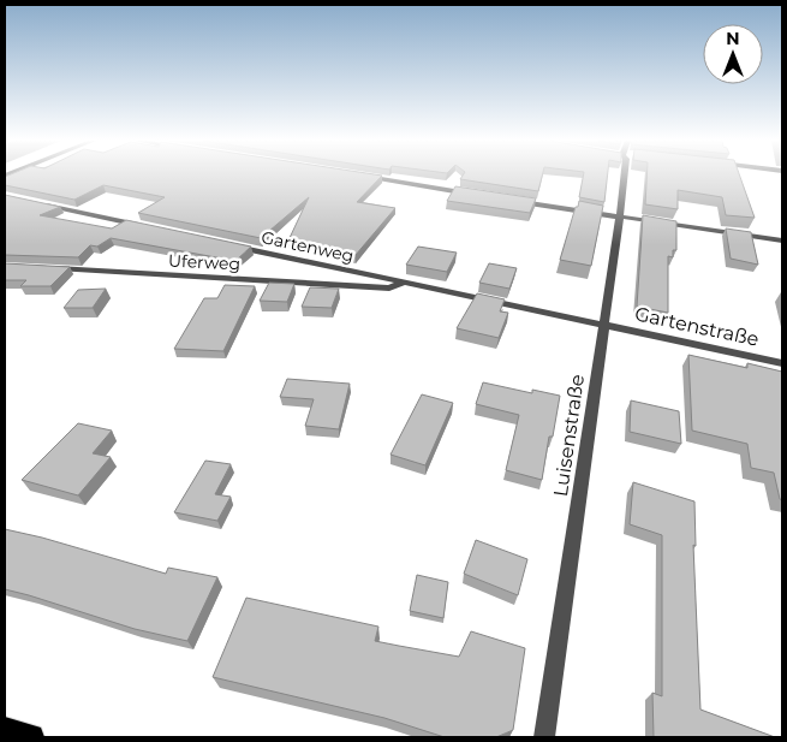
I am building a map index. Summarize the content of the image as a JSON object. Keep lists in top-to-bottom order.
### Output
{
  "streets": {
    "street": [
      "Gartenweg",
      "Uferweg",
      "Gartenstraße",
      "Luisenstraße"
    ]
  },
  "crossings": [
    ["Gartenweg", "Uferweg"],
    ["Gartenweg", "Gartenstraße"],
    ["Gartenweg", "Luisenstraße"],
    ["Gartenstraße", "Luisenstraße"]
  ],
  "north": "top"
}
